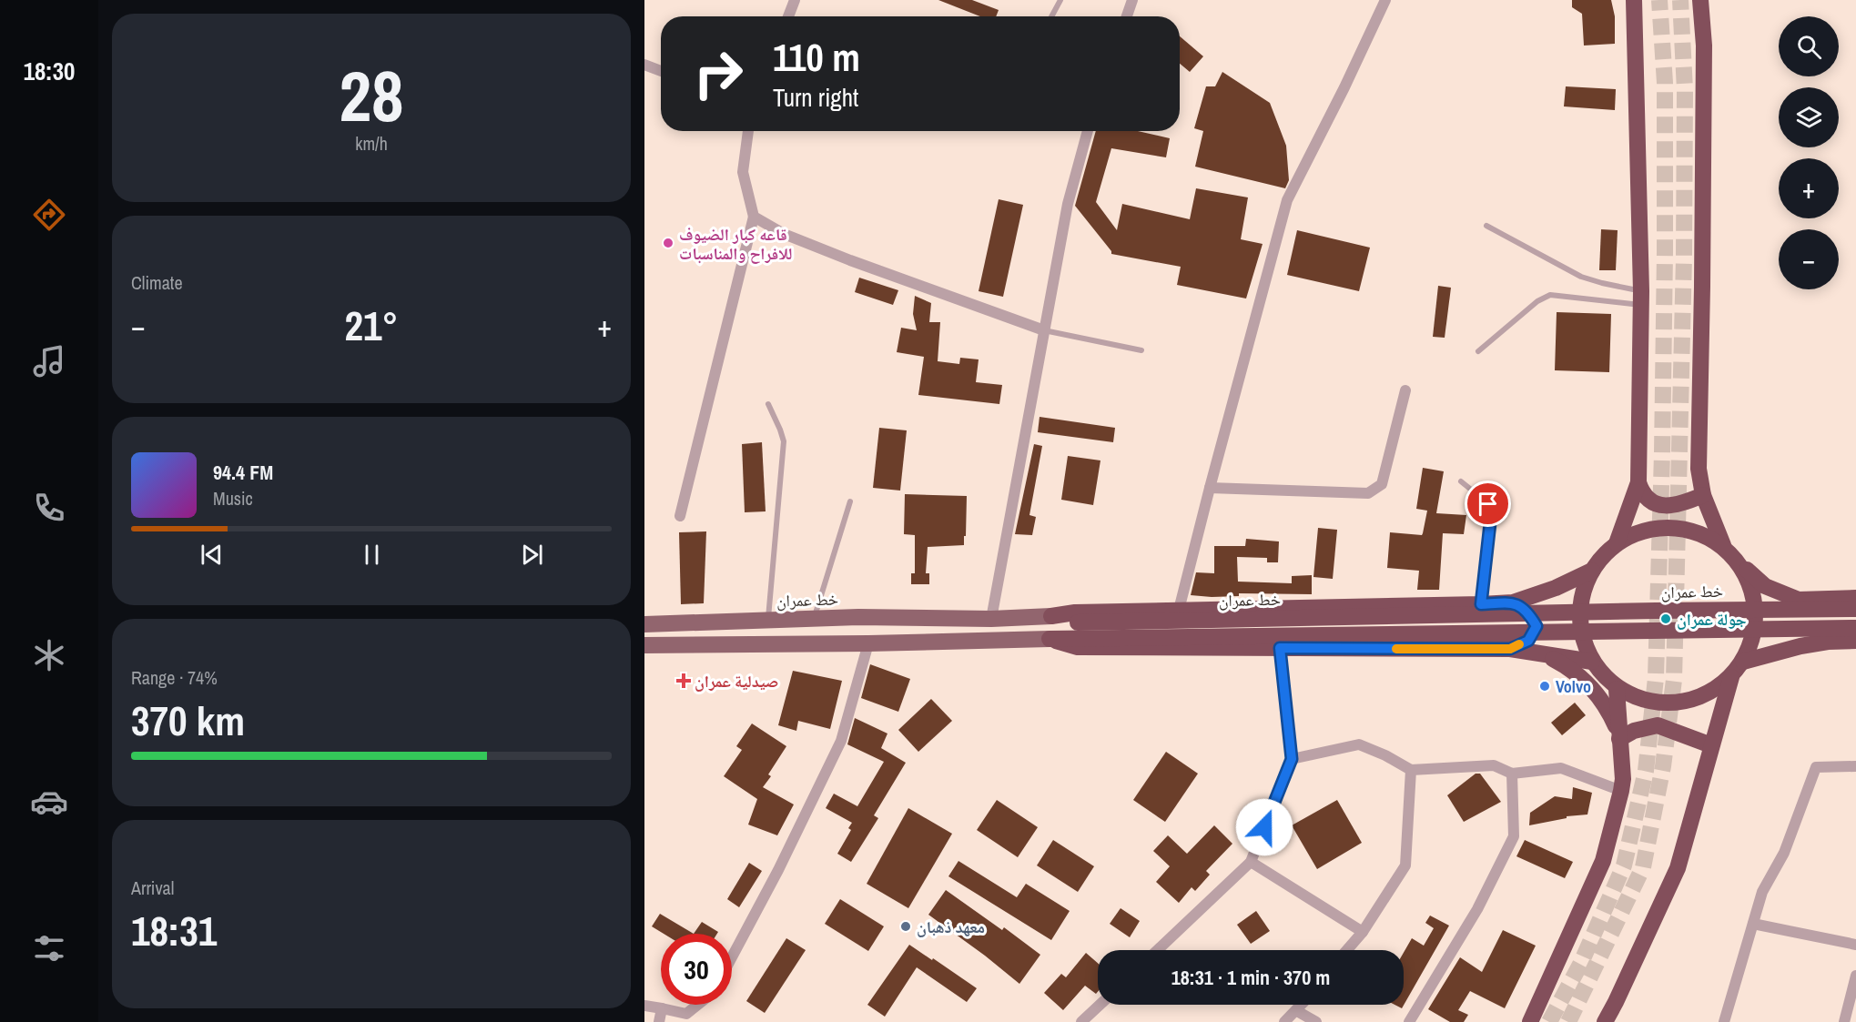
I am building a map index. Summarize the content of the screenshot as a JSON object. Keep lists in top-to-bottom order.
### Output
{
  "streets": {
    "highway": ["خط عمران"]
  },
  "places": {
    "other": [
      "قاعه كبار الضيوف للافراح والمناسبات",
      "جولة عمران",
      "Volvo",
      "معهد ذهبان"
    ],
    "health": ["صيدلية عمران"]
  },
  "page": {
    "tabs": "18:30",
    "tile": [
      ["28", "km/h"],
      "Climate",
      ["Range · 74%", "370 km"],
      ["Arrival", "18:31"]
    ],
    "map_buttons": ["+", "−"],
    "turn": ["110 m", "Turn right"],
    "heat": ["−", "21°", "+"],
    "song": ["94.4 FM", "Music"],
    "limit": "30",
    "trip": "18:31 · 1 min · 370 m"
  }
}
